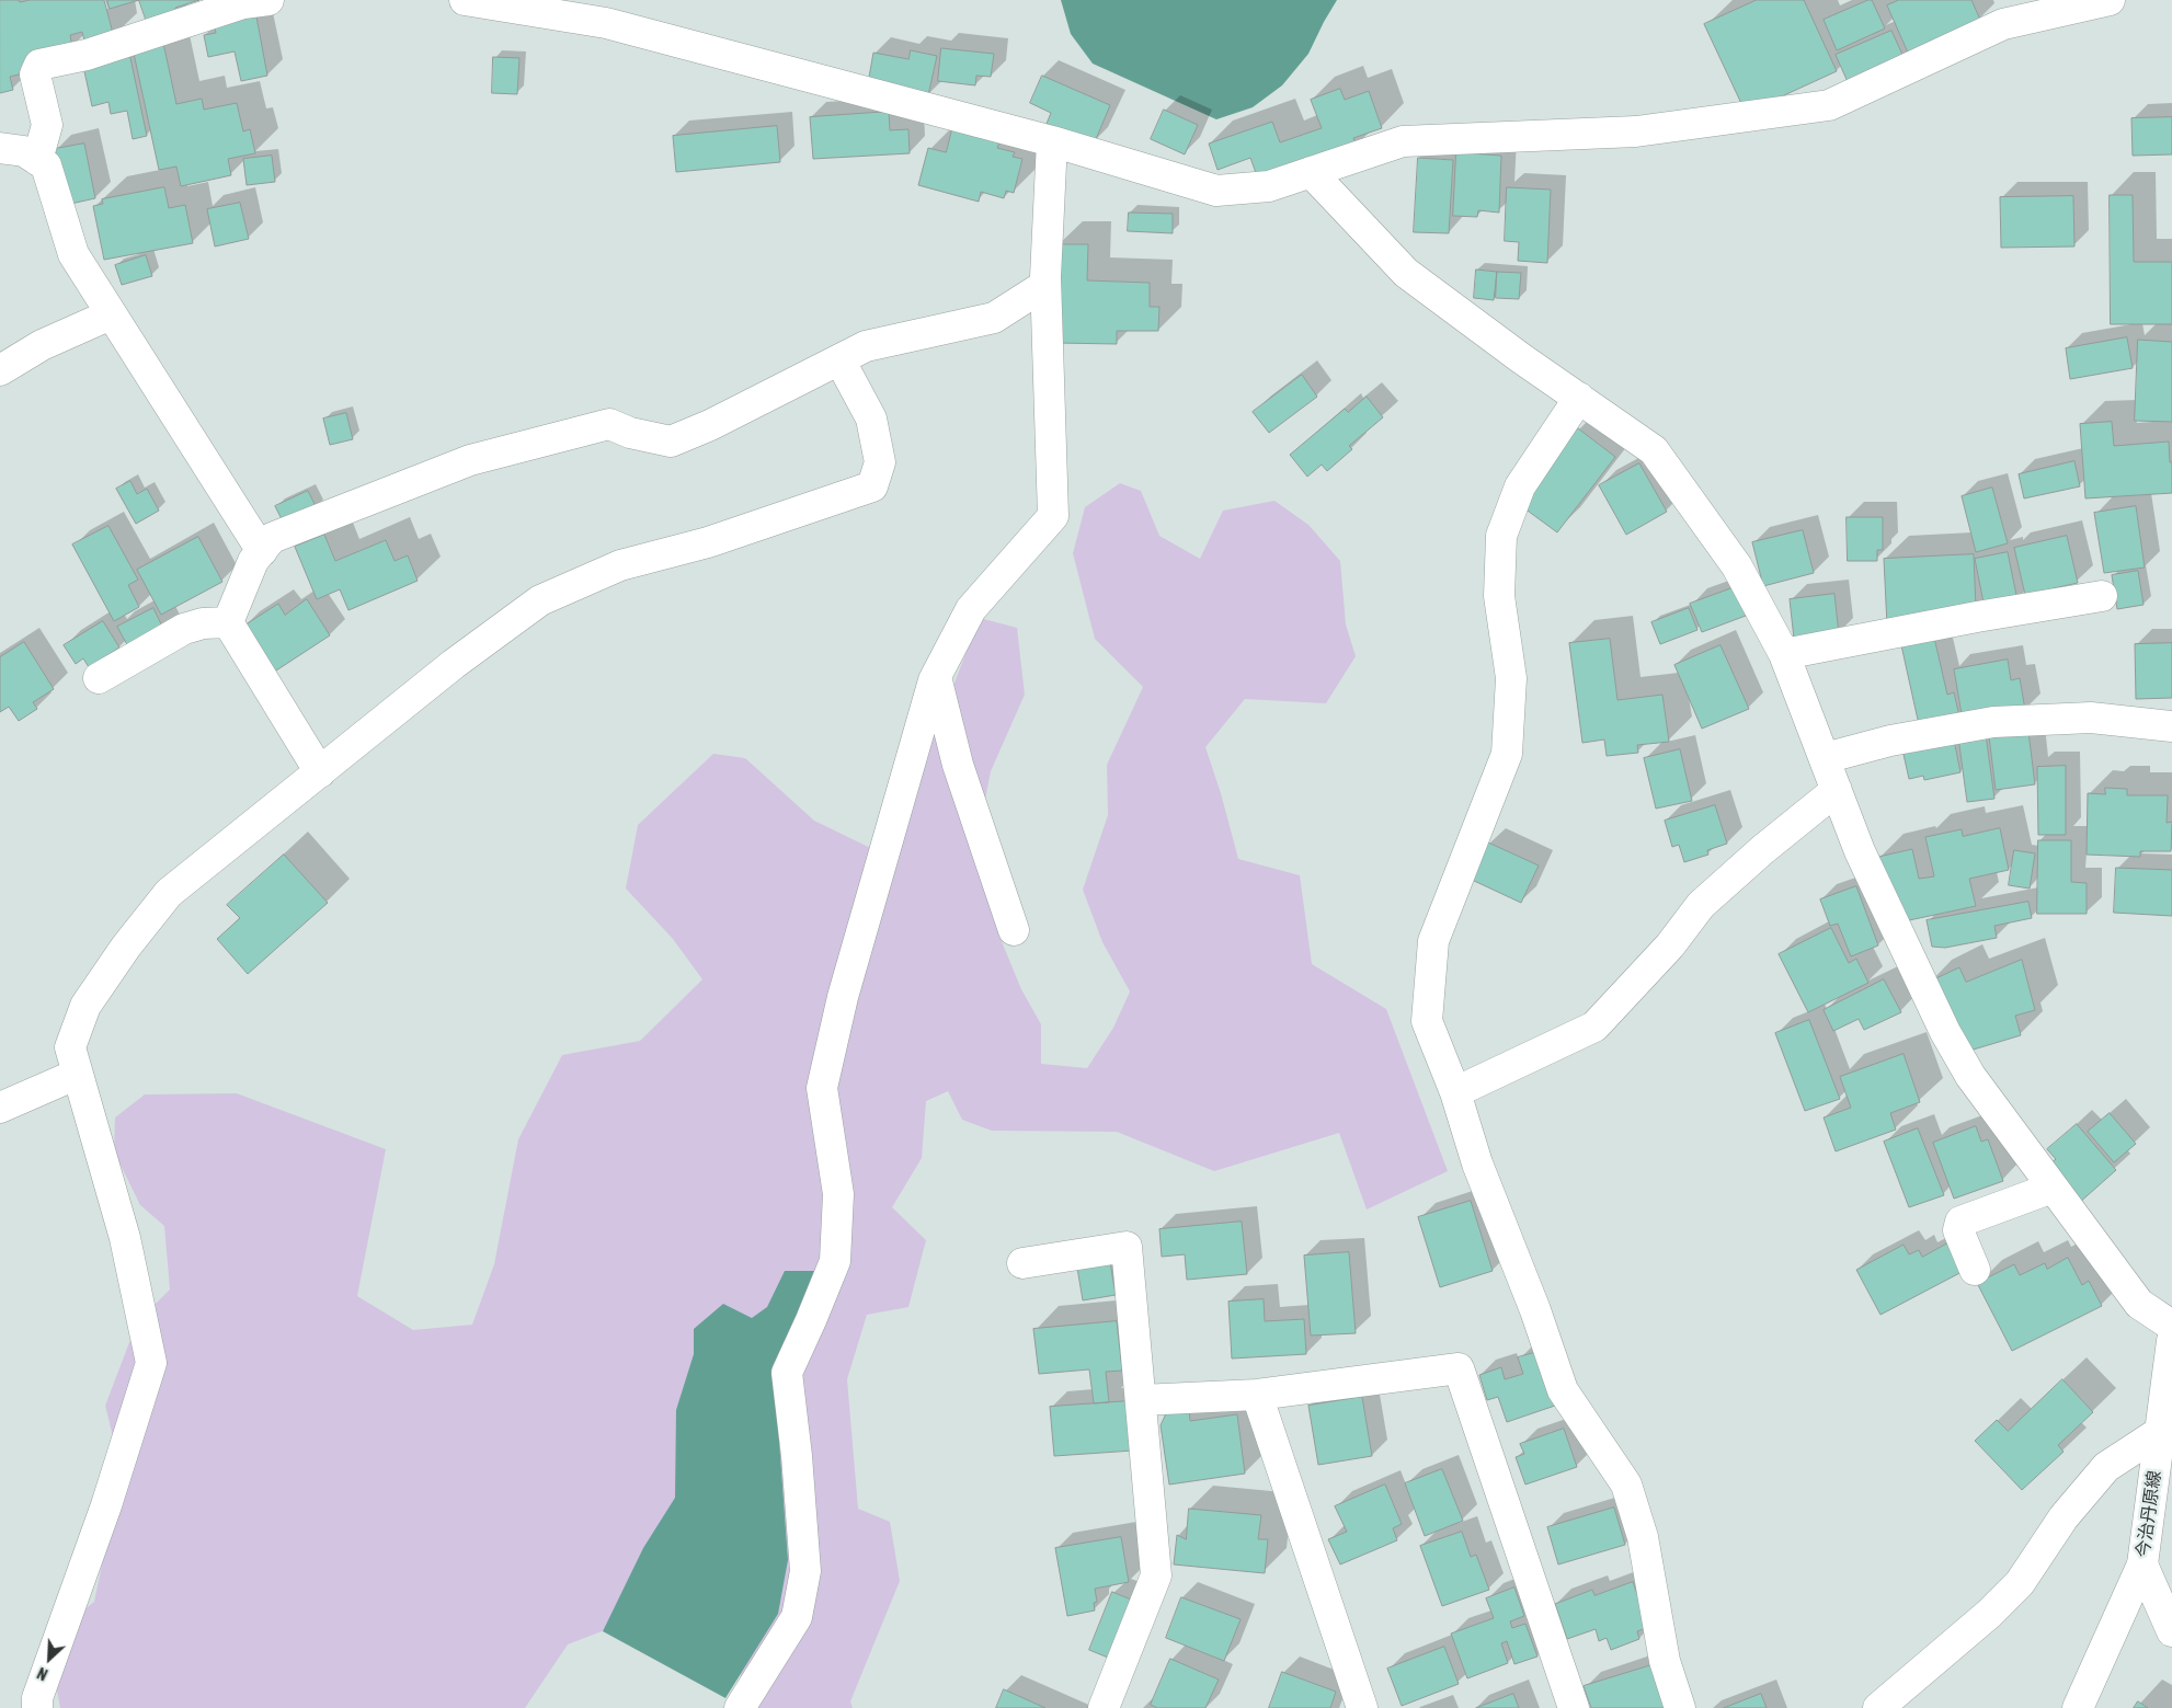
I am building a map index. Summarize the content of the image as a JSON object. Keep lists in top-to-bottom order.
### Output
{
  "streets": {
    "street": ["今治丹原線"]
  },
  "north": "bottom left"
}
